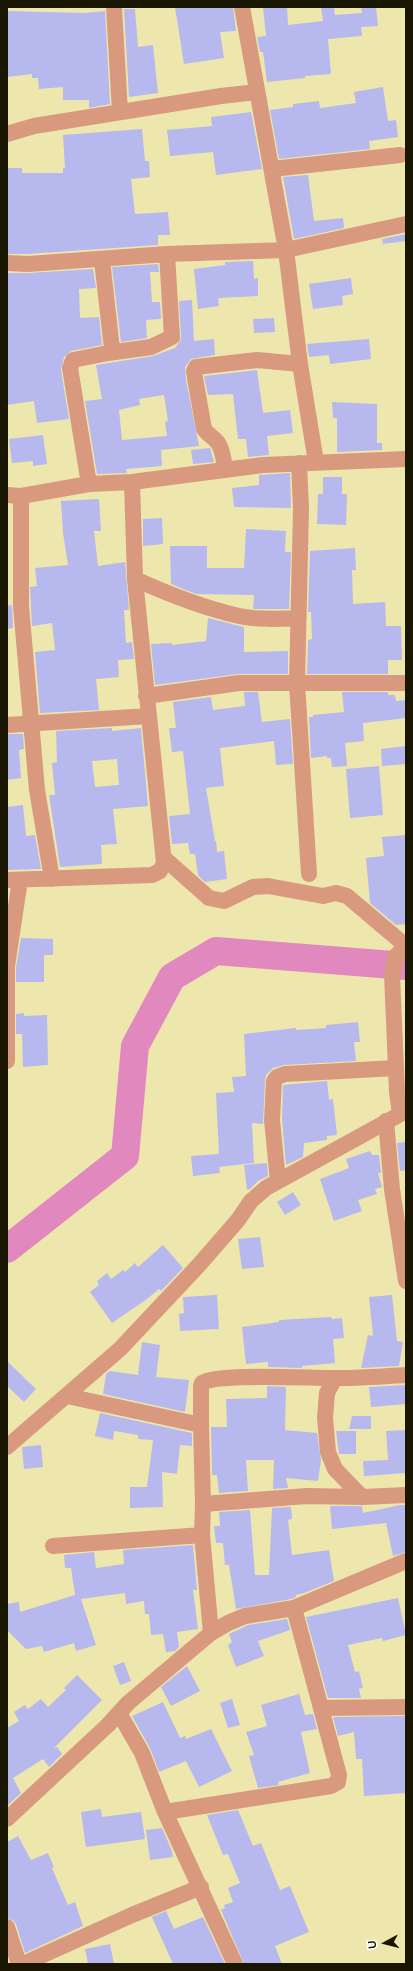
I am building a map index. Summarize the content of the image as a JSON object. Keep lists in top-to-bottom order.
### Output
{
  "north": "left"
}
